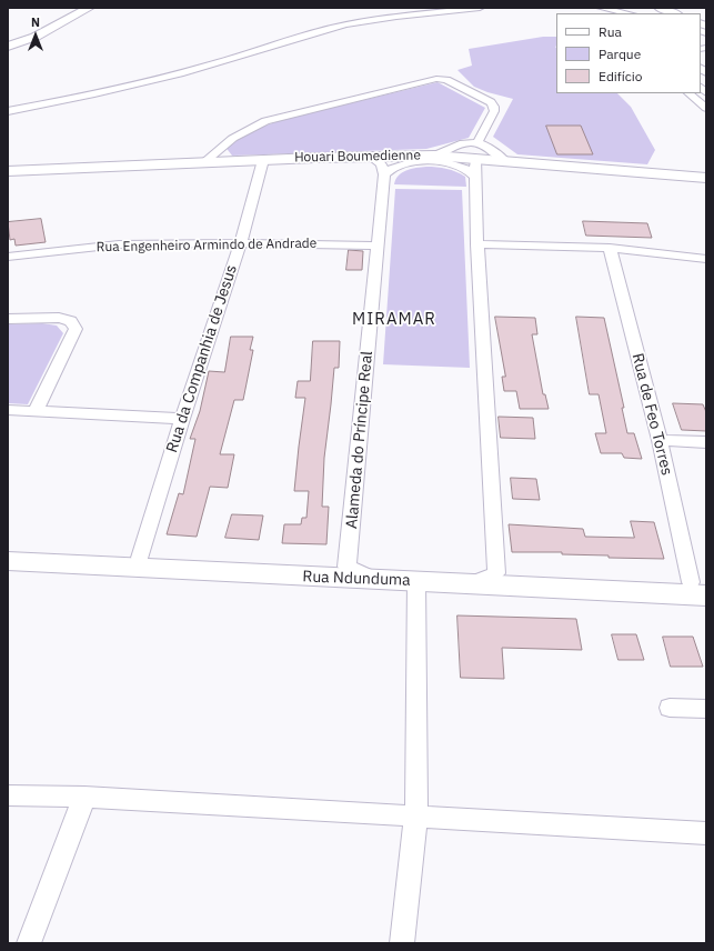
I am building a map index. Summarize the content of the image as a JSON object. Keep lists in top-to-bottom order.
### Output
{
  "streets": {
    "street": [
      "Houari Boumedienne",
      "Rua Engenheiro Armindo de Andrade",
      "Rua da Companhia de Jesus",
      "Rua de Feo Torres",
      "Alameda do Príncipe Real",
      "Rua Ndunduma"
    ]
  },
  "crossings": [
    ["Houari Boumedienne", "Rua da Companhia de Jesus"],
    ["Rua Engenheiro Armindo de Andrade", "Rua da Companhia de Jesus"],
    ["Rua Engenheiro Armindo de Andrade", "Alameda do Príncipe Real"],
    ["Rua da Companhia de Jesus", "Rua Ndunduma"],
    ["Rua de Feo Torres", "Rua Ndunduma"],
    ["Alameda do Príncipe Real", "Rua Ndunduma"]
  ],
  "districts": ["MIRAMAR"],
  "legend": ["Rua", "Parque", "Edifício"],
  "north": "top"
}
